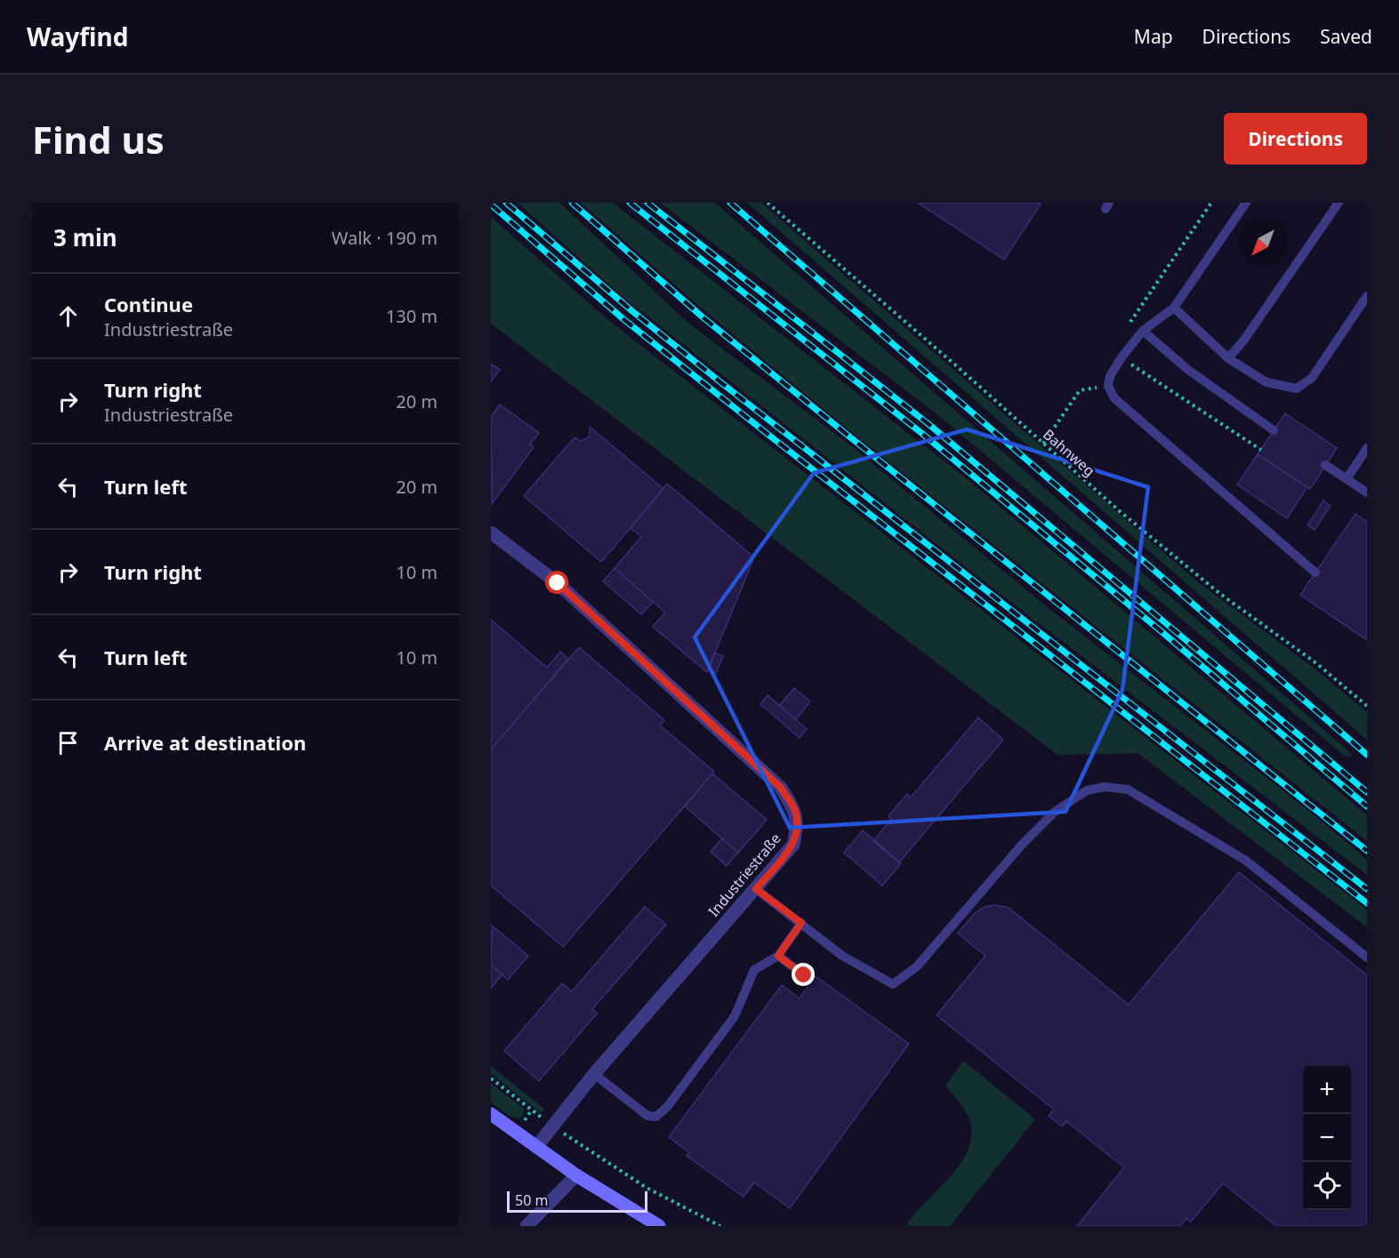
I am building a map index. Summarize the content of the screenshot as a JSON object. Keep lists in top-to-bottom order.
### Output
{
  "streets": {
    "street": ["Industriestraße"],
    "path": ["Bahnweg"]
  },
  "scale_bar": "50 m",
  "north": "bottom left",
  "page": {
    "header": "Wayfind",
    "nav": ["Map", "Directions", "Saved"],
    "buttons": "Directions",
    "title": "Find us",
    "heading": ["3 min", "Walk · 190 m"],
    "list": [
      ["Continue", "Industriestraße", "130 m"],
      ["Turn right", "Industriestraße", "20 m"],
      ["Turn left", "20 m"],
      ["Turn right", "10 m"],
      ["Turn left", "10 m"],
      "Arrive at destination"
    ],
    "map_buttons": ["+", "−"],
    "scale": "50 m"
  }
}
